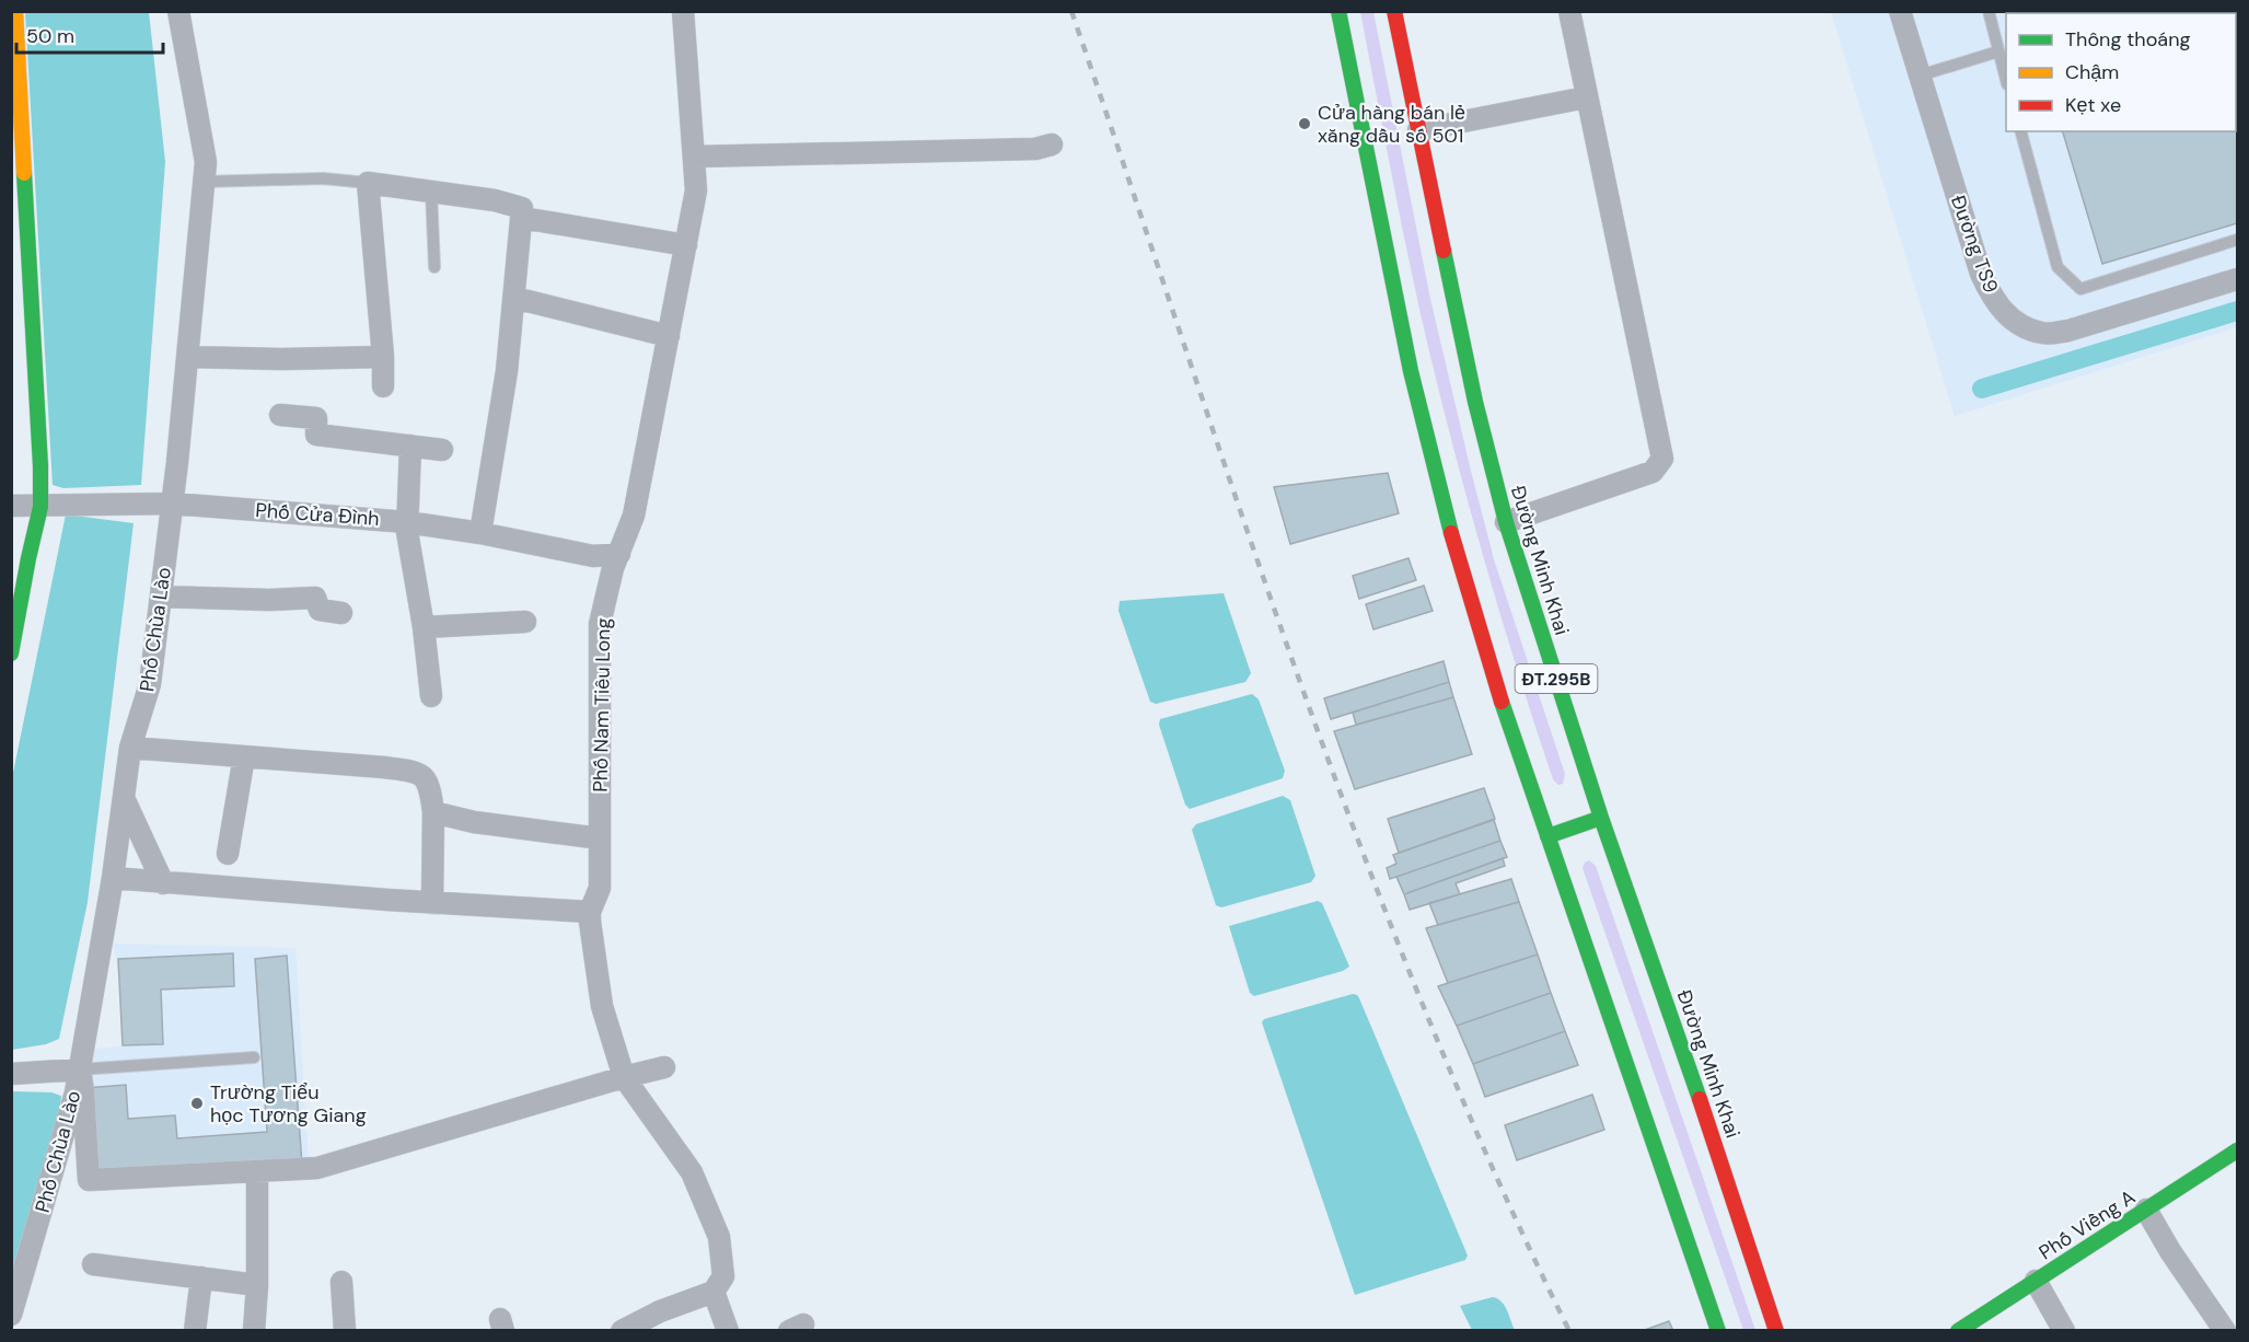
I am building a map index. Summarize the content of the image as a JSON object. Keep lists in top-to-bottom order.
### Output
{
  "streets": {
    "main road": ["Đường Minh Khai", "ĐT.295B", "Phố Viềng A"],
    "street": [
      "Đường TS9",
      "Phố Cửa Đình",
      "Phố Chùa Lào",
      "Phố Nam Tiêu Long"
    ]
  },
  "crossings": [
    ["Phố Cửa Đình", "Phố Chùa Lào"],
    ["Phố Cửa Đình", "Phố Nam Tiêu Long"]
  ],
  "places": ["Cửa hàng bán lẻ xăng dầu số 501", "Trường Tiểu học Tương Giang"],
  "legend": ["Thông thoáng", "Chậm", "Kẹt xe"],
  "scale_bar": "50 m"
}
